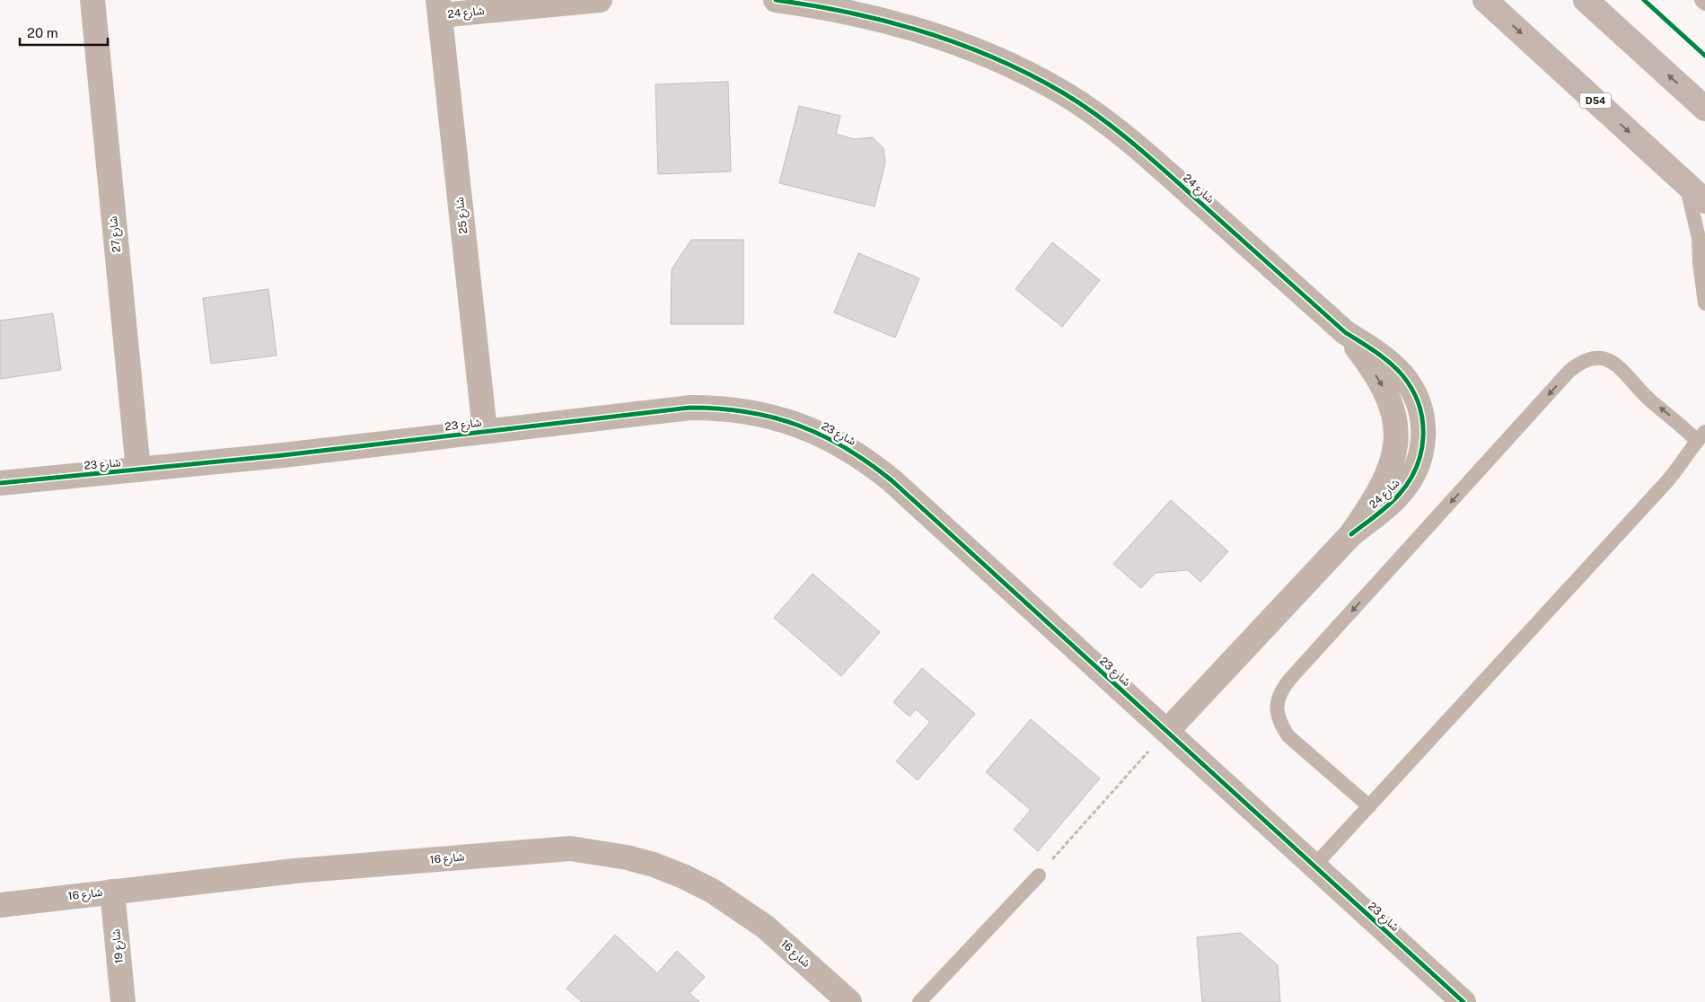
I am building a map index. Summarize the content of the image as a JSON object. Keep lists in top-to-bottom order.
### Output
{
  "streets": {
    "main road": ["D54"],
    "street": [
      "شارع 24",
      "شارع 25",
      "شارع 27",
      "شارع 23",
      "شارع 16",
      "شارع 19"
    ]
  },
  "crossings": [
    ["شارع 24", "شارع 25"],
    ["شارع 24", "شارع 23"],
    ["شارع 25", "شارع 23"],
    ["شارع 27", "شارع 23"],
    ["شارع 16", "شارع 19"]
  ],
  "scale_bar": "20 m"
}
